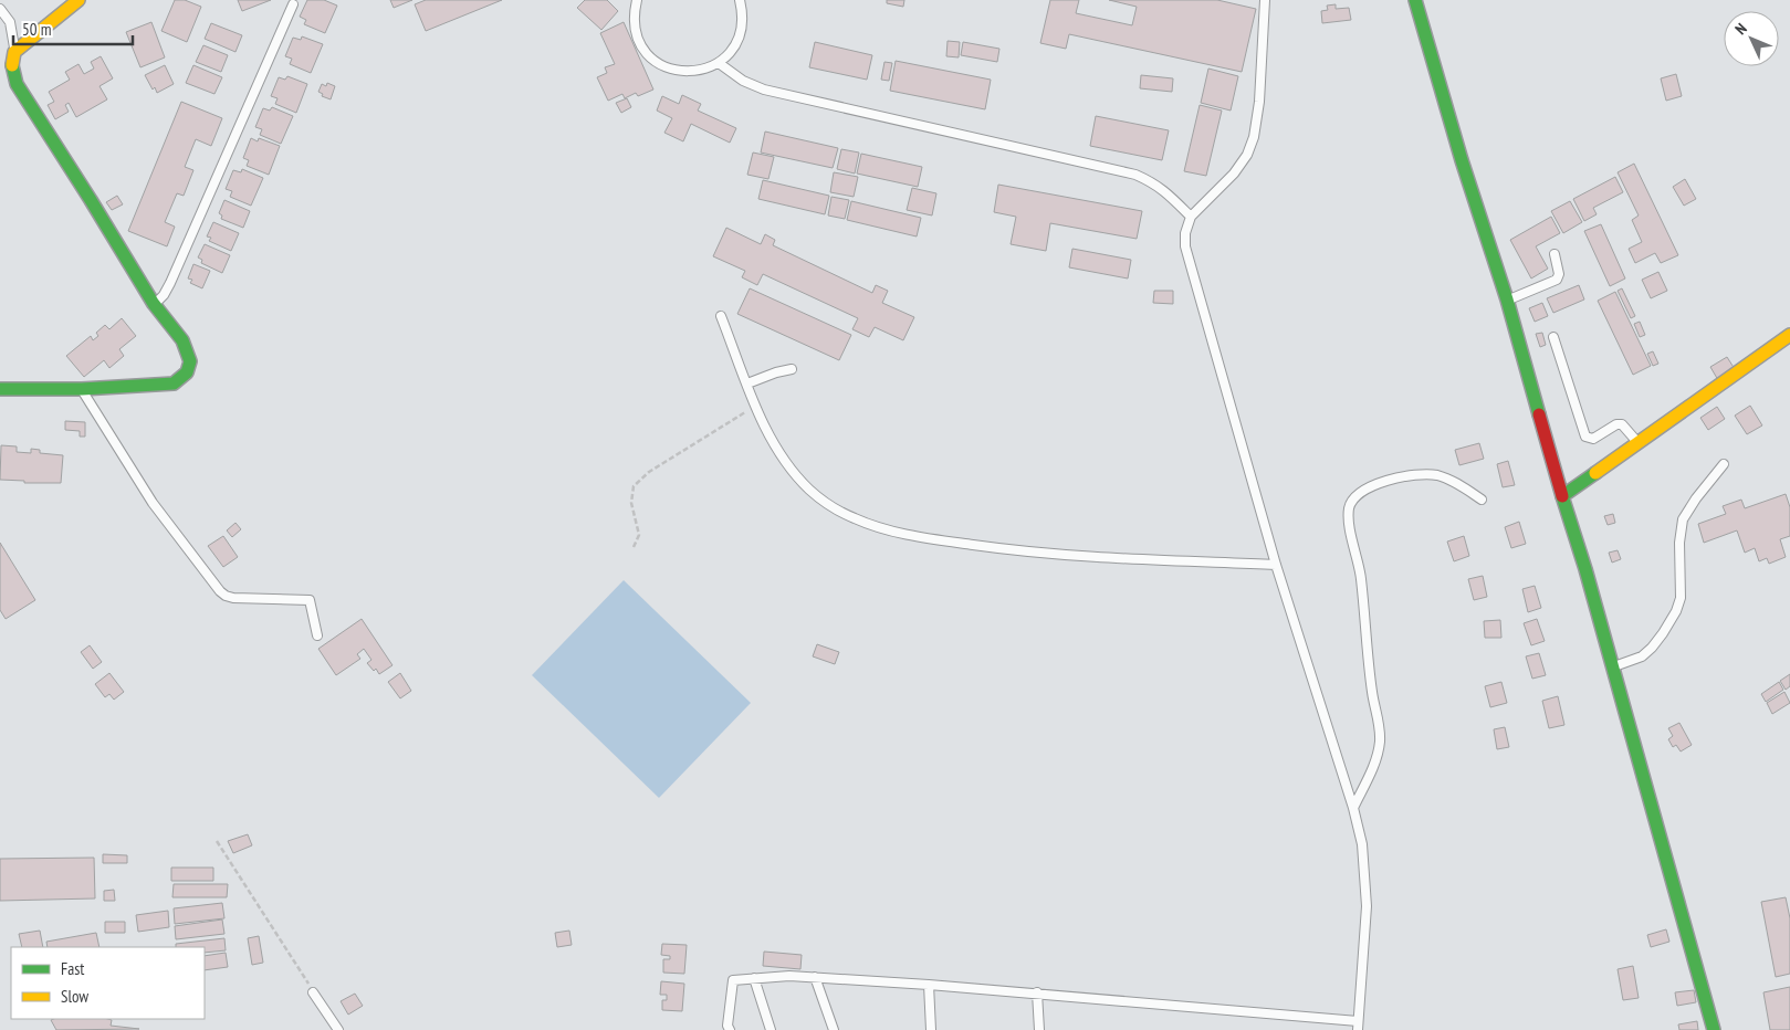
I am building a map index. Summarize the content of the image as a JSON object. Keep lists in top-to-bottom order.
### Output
{
  "legend": ["Fast", "Slow"],
  "scale_bar": "50 m",
  "north": "top left"
}
